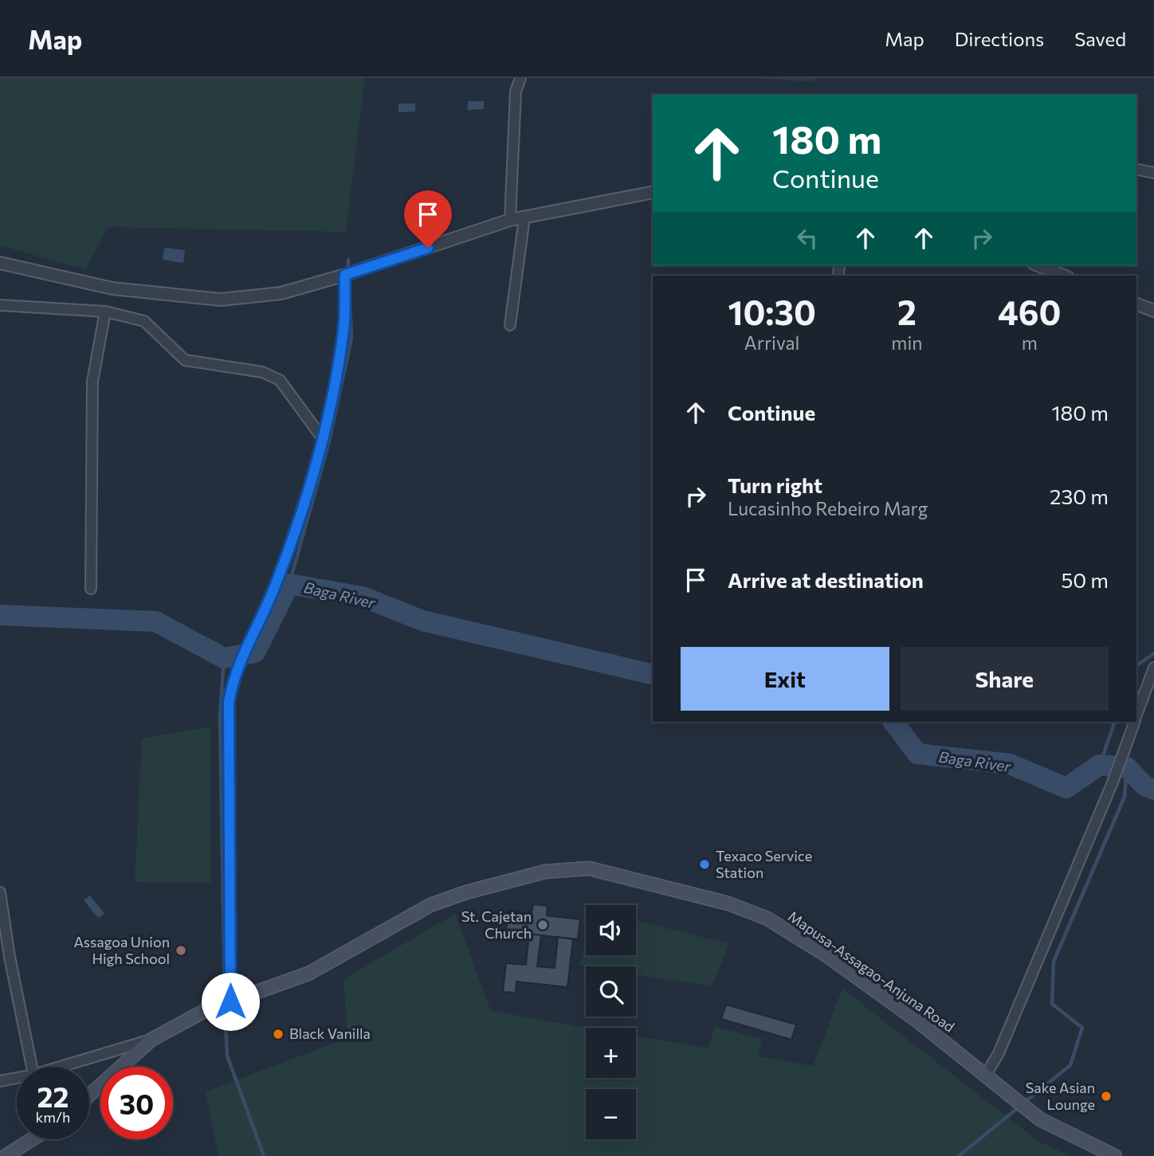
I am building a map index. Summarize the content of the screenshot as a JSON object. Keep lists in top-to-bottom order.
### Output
{
  "streets": {
    "main road": ["Mapusa-Assagao-Anjuna Road"]
  },
  "water": ["Baga River"],
  "places": [
    "Texaco Service Station",
    "St. Cajetan Church",
    "Assagoa Union High School",
    "Black Vanilla",
    "Sake Asian Lounge"
  ],
  "page": {
    "header": "Map",
    "nav": ["Map", "Directions", "Saved"],
    "turn": ["180 m", "Continue"],
    "eta": [
      "10:30",
      "Arrival",
      "2",
      "min",
      "460",
      "m"
    ],
    "list": [
      {
        "name": "Continue",
        "value": "180 m"
      },
      {
        "name": "Turn right",
        "note": "Lucasinho Rebeiro Marg",
        "value": "230 m"
      },
      {
        "name": "Arrive at destination",
        "value": "50 m"
      }
    ],
    "buttons": ["Exit", "Share"],
    "map_buttons": ["+", "−"],
    "speed": "22 km/h",
    "limit": "30"
  }
}
